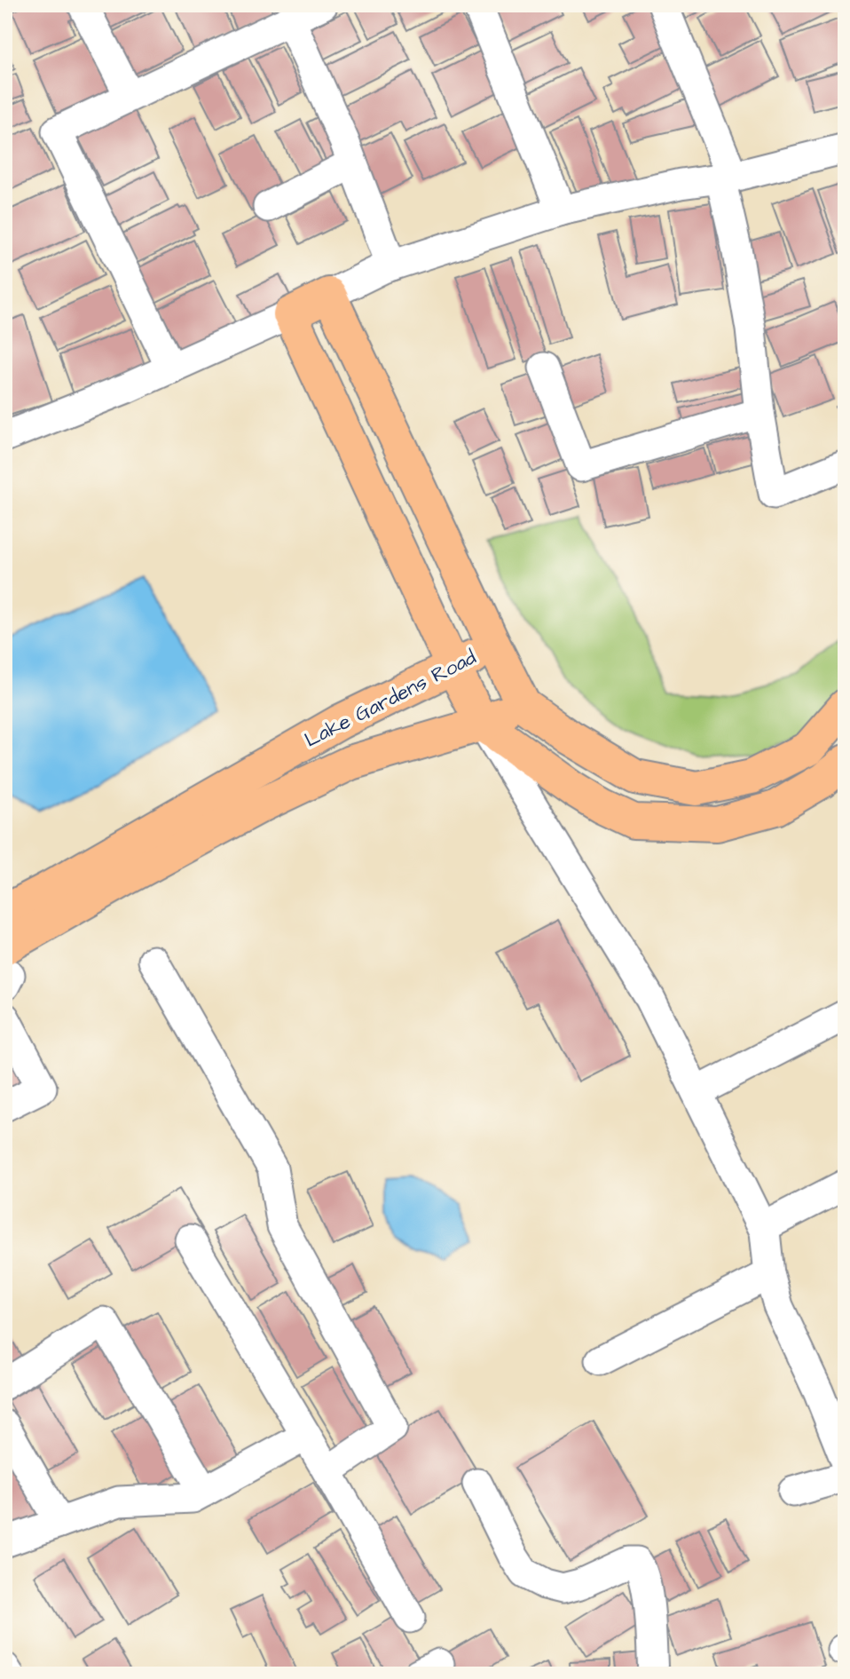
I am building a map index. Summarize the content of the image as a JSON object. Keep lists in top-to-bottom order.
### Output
{
  "streets": {
    "main road": ["Lake Gardens Road"]
  }
}
